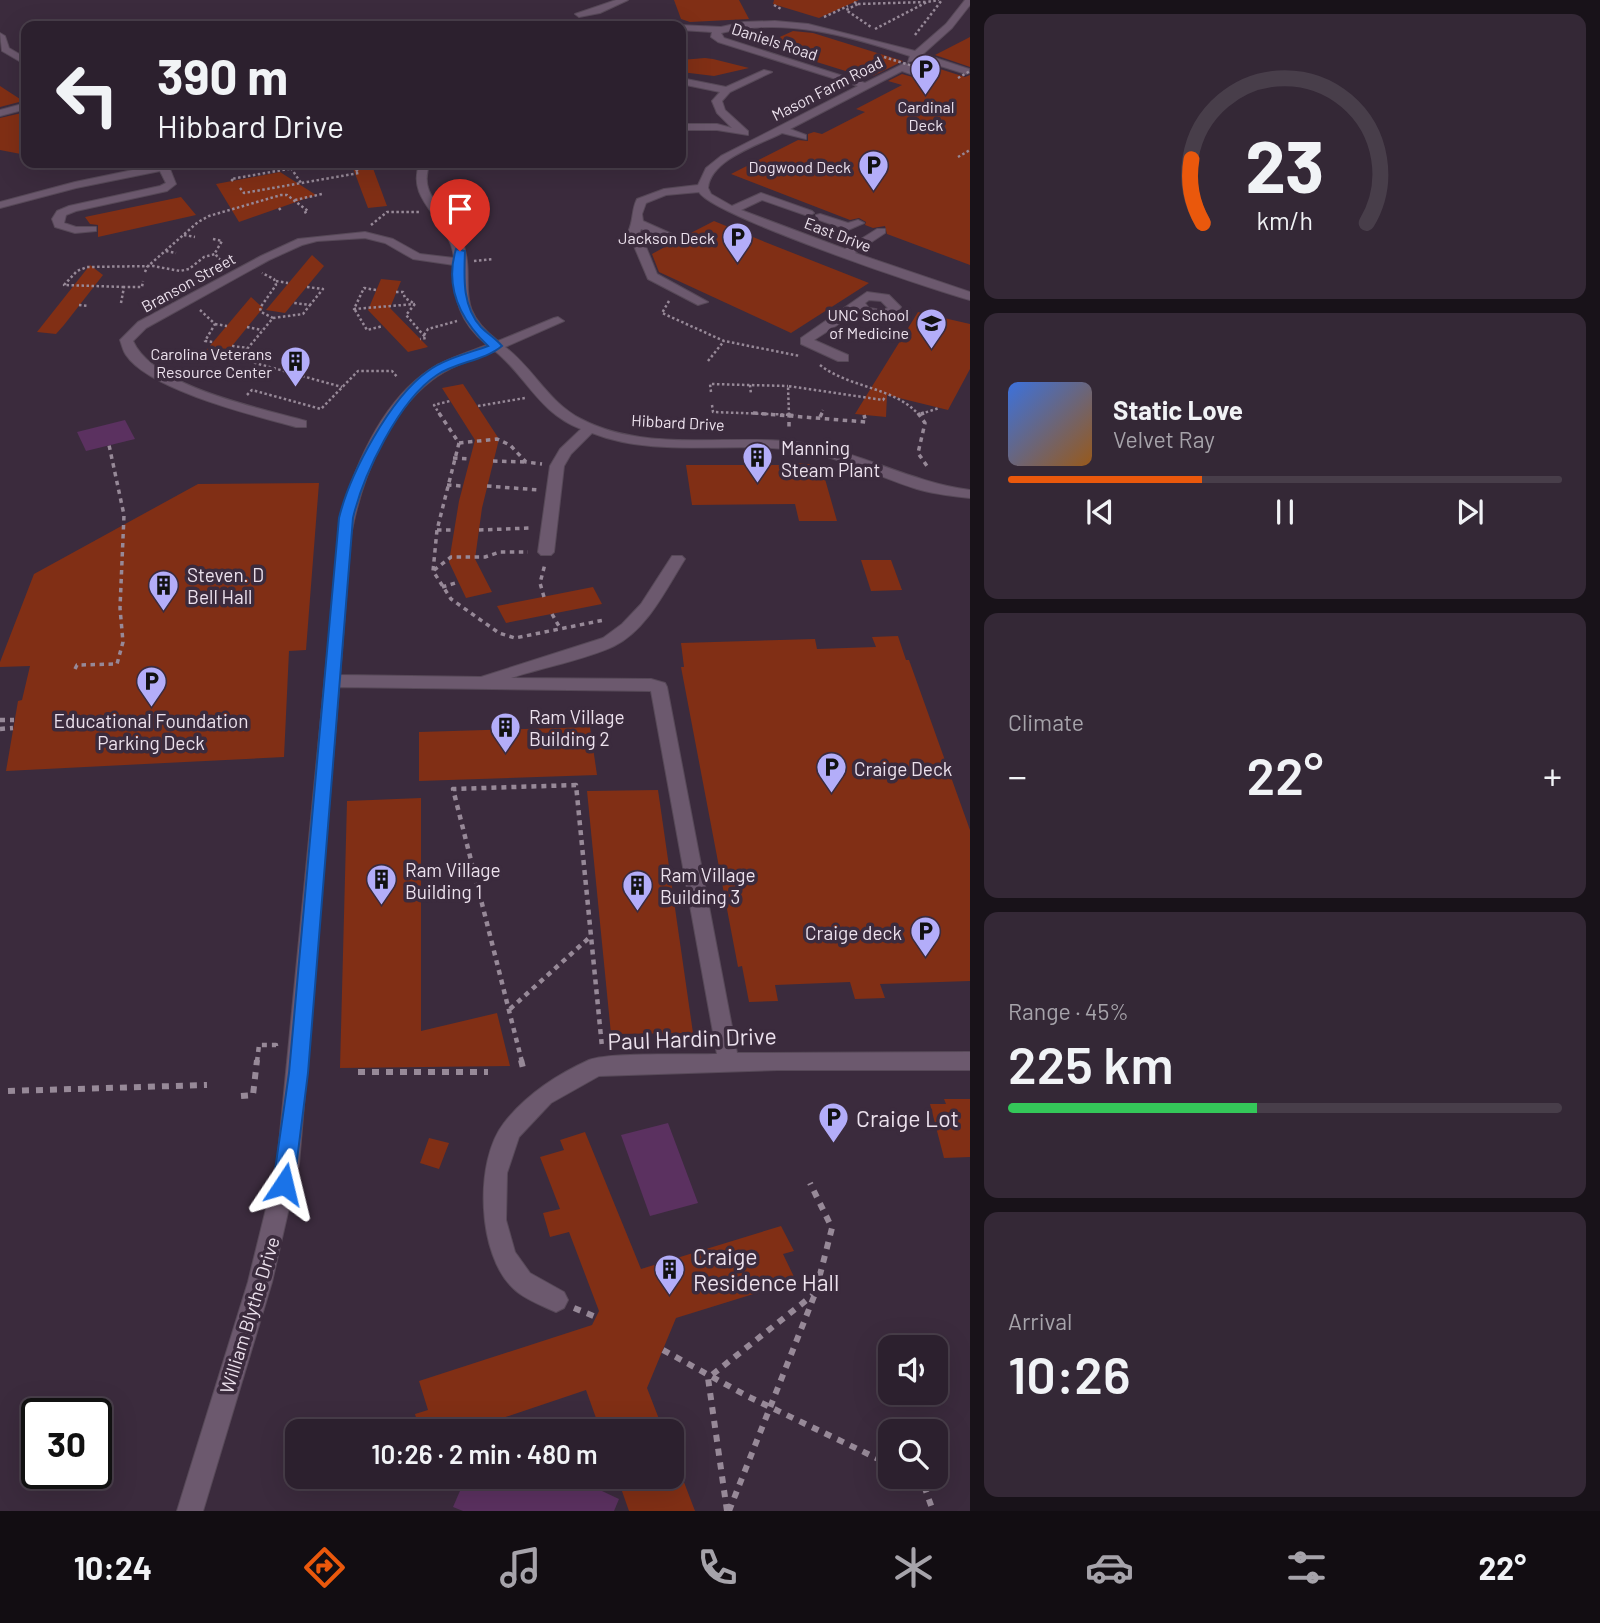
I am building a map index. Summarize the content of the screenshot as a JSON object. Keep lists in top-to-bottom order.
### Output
{
  "streets": {
    "street": [
      "Daniels Road",
      "Mason Farm Road",
      "East Drive",
      "Branson Street",
      "Hibbard Drive",
      "Paul Hardin Drive",
      "William Blythe Drive"
    ]
  },
  "crossings": [
    ["Daniels Road", "Mason Farm Road"],
    ["Hibbard Drive", "William Blythe Drive"]
  ],
  "places": {
    "parking": [
      "Cardinal Deck",
      "Dogwood Deck",
      "Jackson Deck",
      "Educational Foundation Parking Deck",
      "Craige Deck",
      "Craige deck",
      "Craige Lot"
    ],
    "school or university": ["UNC School of Medicine"],
    "building": [
      "Carolina Veterans Resource Center",
      "Manning Steam Plant",
      "Steven. D Bell Hall",
      "Ram Village Building 2",
      "Ram Village Building 1",
      "Ram Village Building 3",
      "Craige Residence Hall"
    ]
  },
  "page": {
    "turn": ["390 m", "Hibbard Drive"],
    "song": ["Static Love", "Velvet Ray"],
    "tile": [
      "Climate",
      ["Range · 45%", "225 km"],
      ["Arrival", "10:26"]
    ],
    "heat": ["−", "22°", "+"],
    "limit": "30",
    "trip": "10:26 · 2 min · 480 m",
    "tabs": ["10:24", "22°"],
    "gauge": ["23", "km/h"]
  }
}
